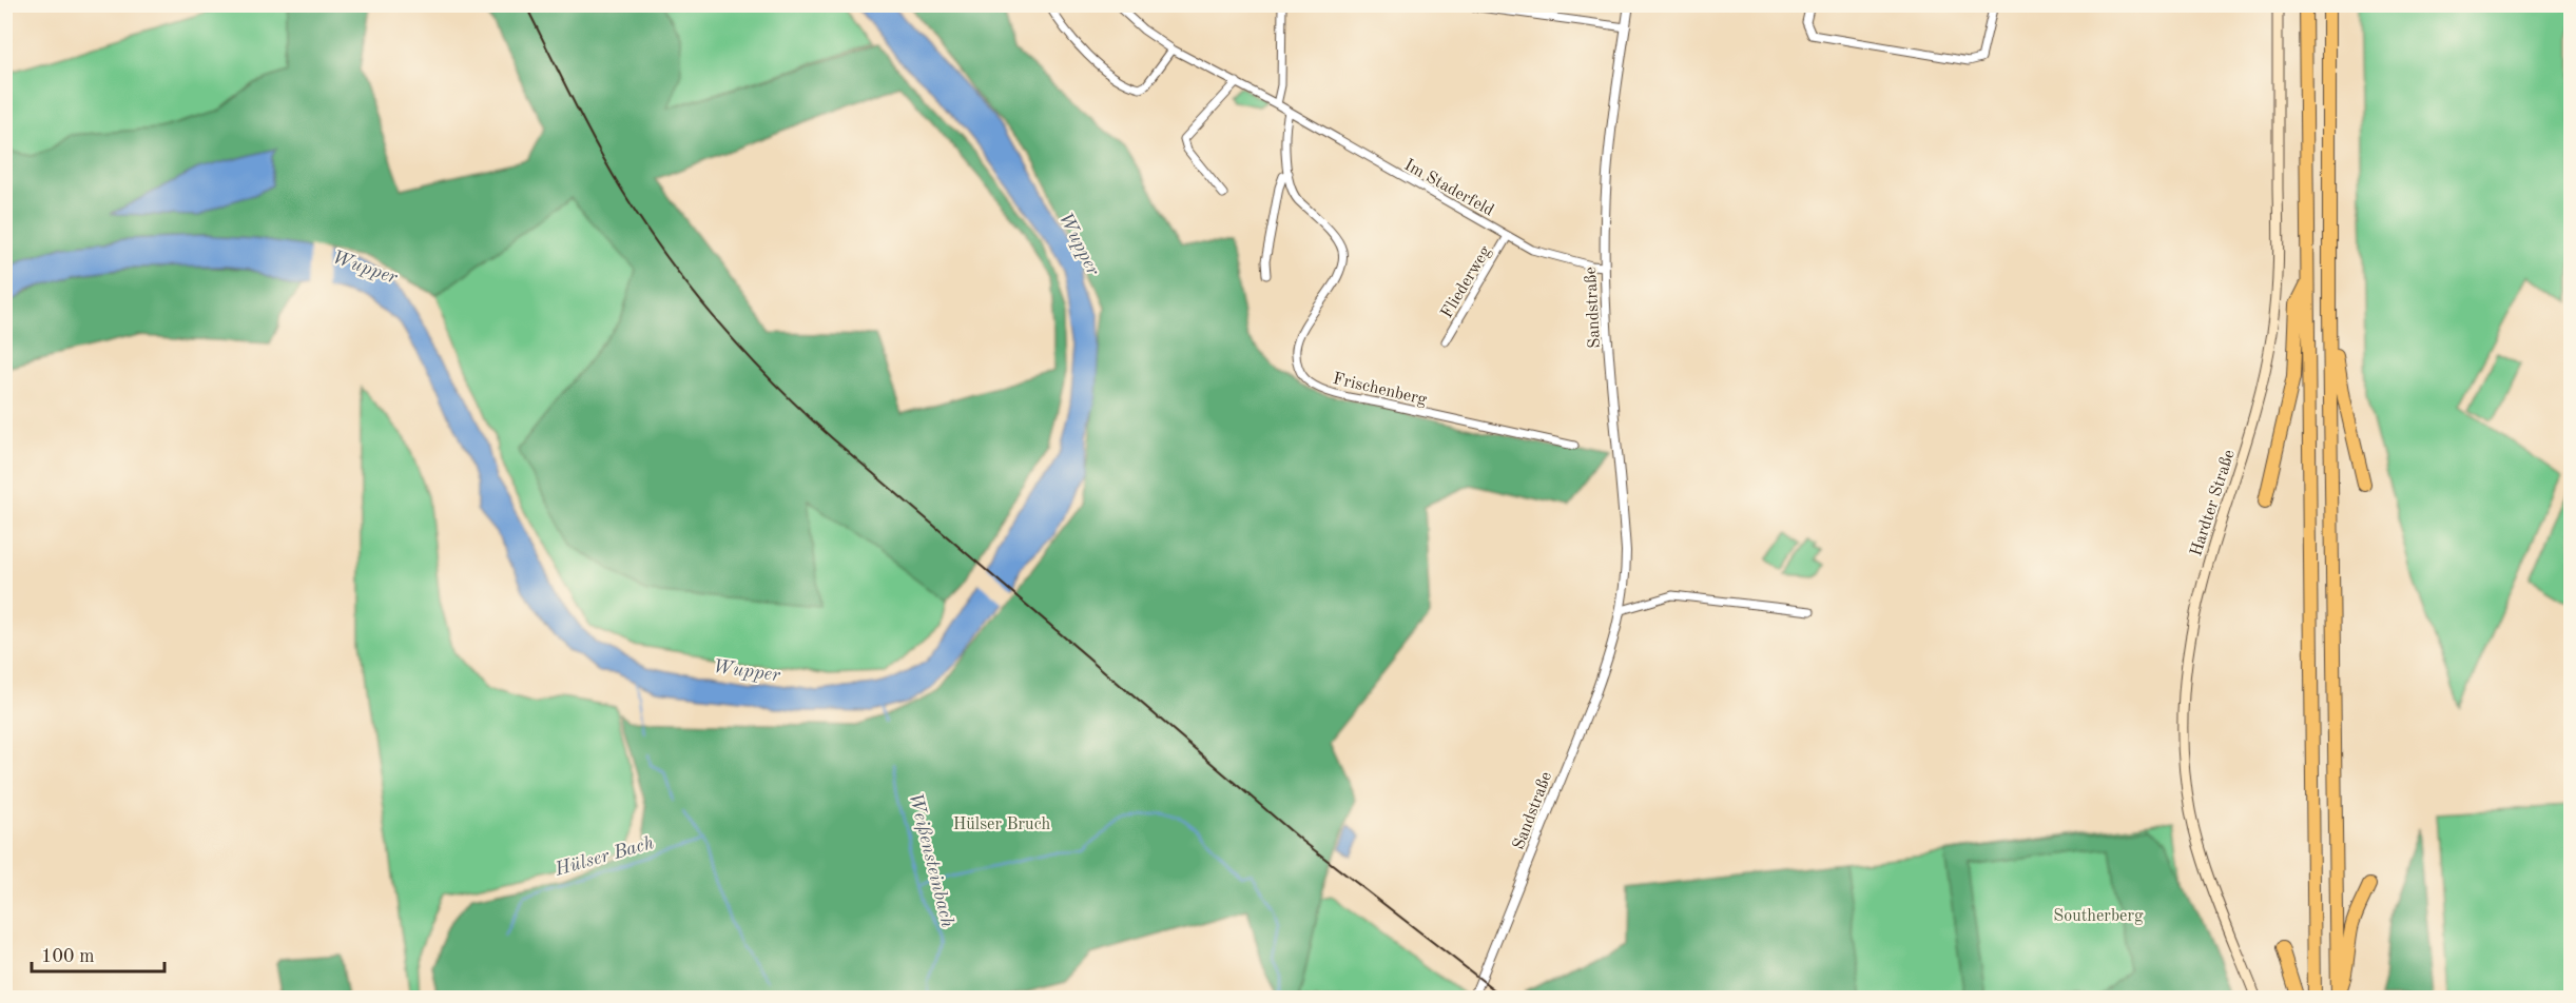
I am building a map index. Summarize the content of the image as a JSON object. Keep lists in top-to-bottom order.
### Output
{
  "streets": {
    "main road": ["Hardter Straße"],
    "street": [
      "Im Staderfeld",
      "Fliederweg",
      "Sandstraße",
      "Frischenberg"
    ]
  },
  "crossings": [
    ["Im Staderfeld", "Fliederweg"],
    ["Im Staderfeld", "Sandstraße"],
    ["Im Staderfeld", "Frischenberg"]
  ],
  "water": ["Wupper", "Hülser Bach", "Weißensteinbach"],
  "parks": ["Hülser Bruch", "Southerberg"],
  "scale_bar": "100 m"
}
